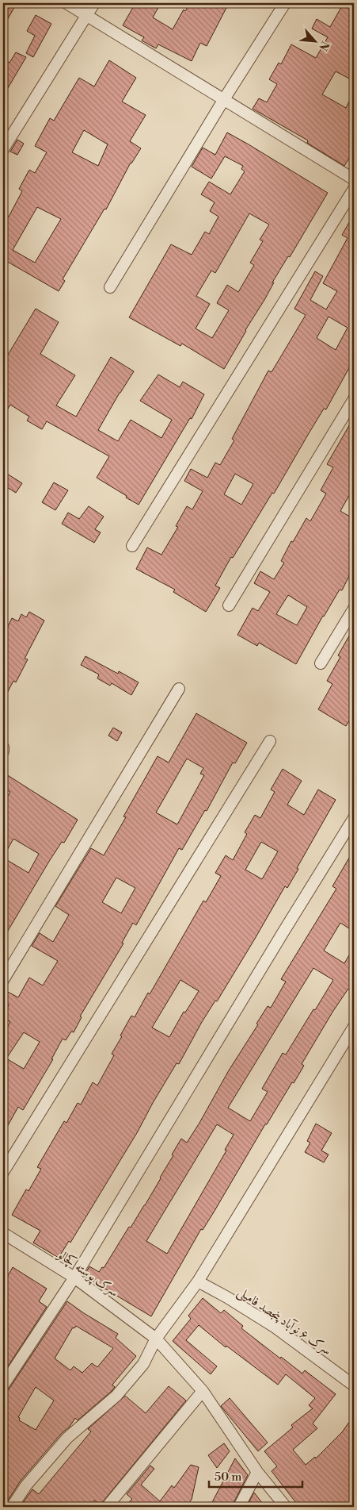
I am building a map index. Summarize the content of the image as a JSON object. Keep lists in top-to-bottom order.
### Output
{
  "streets": {
    "street": ["سرک پوسته کچالو", "سرک ۶ نوآباد پنجصد فامیلی"]
  },
  "scale_bar": "50 m",
  "north": "bottom right"
}
